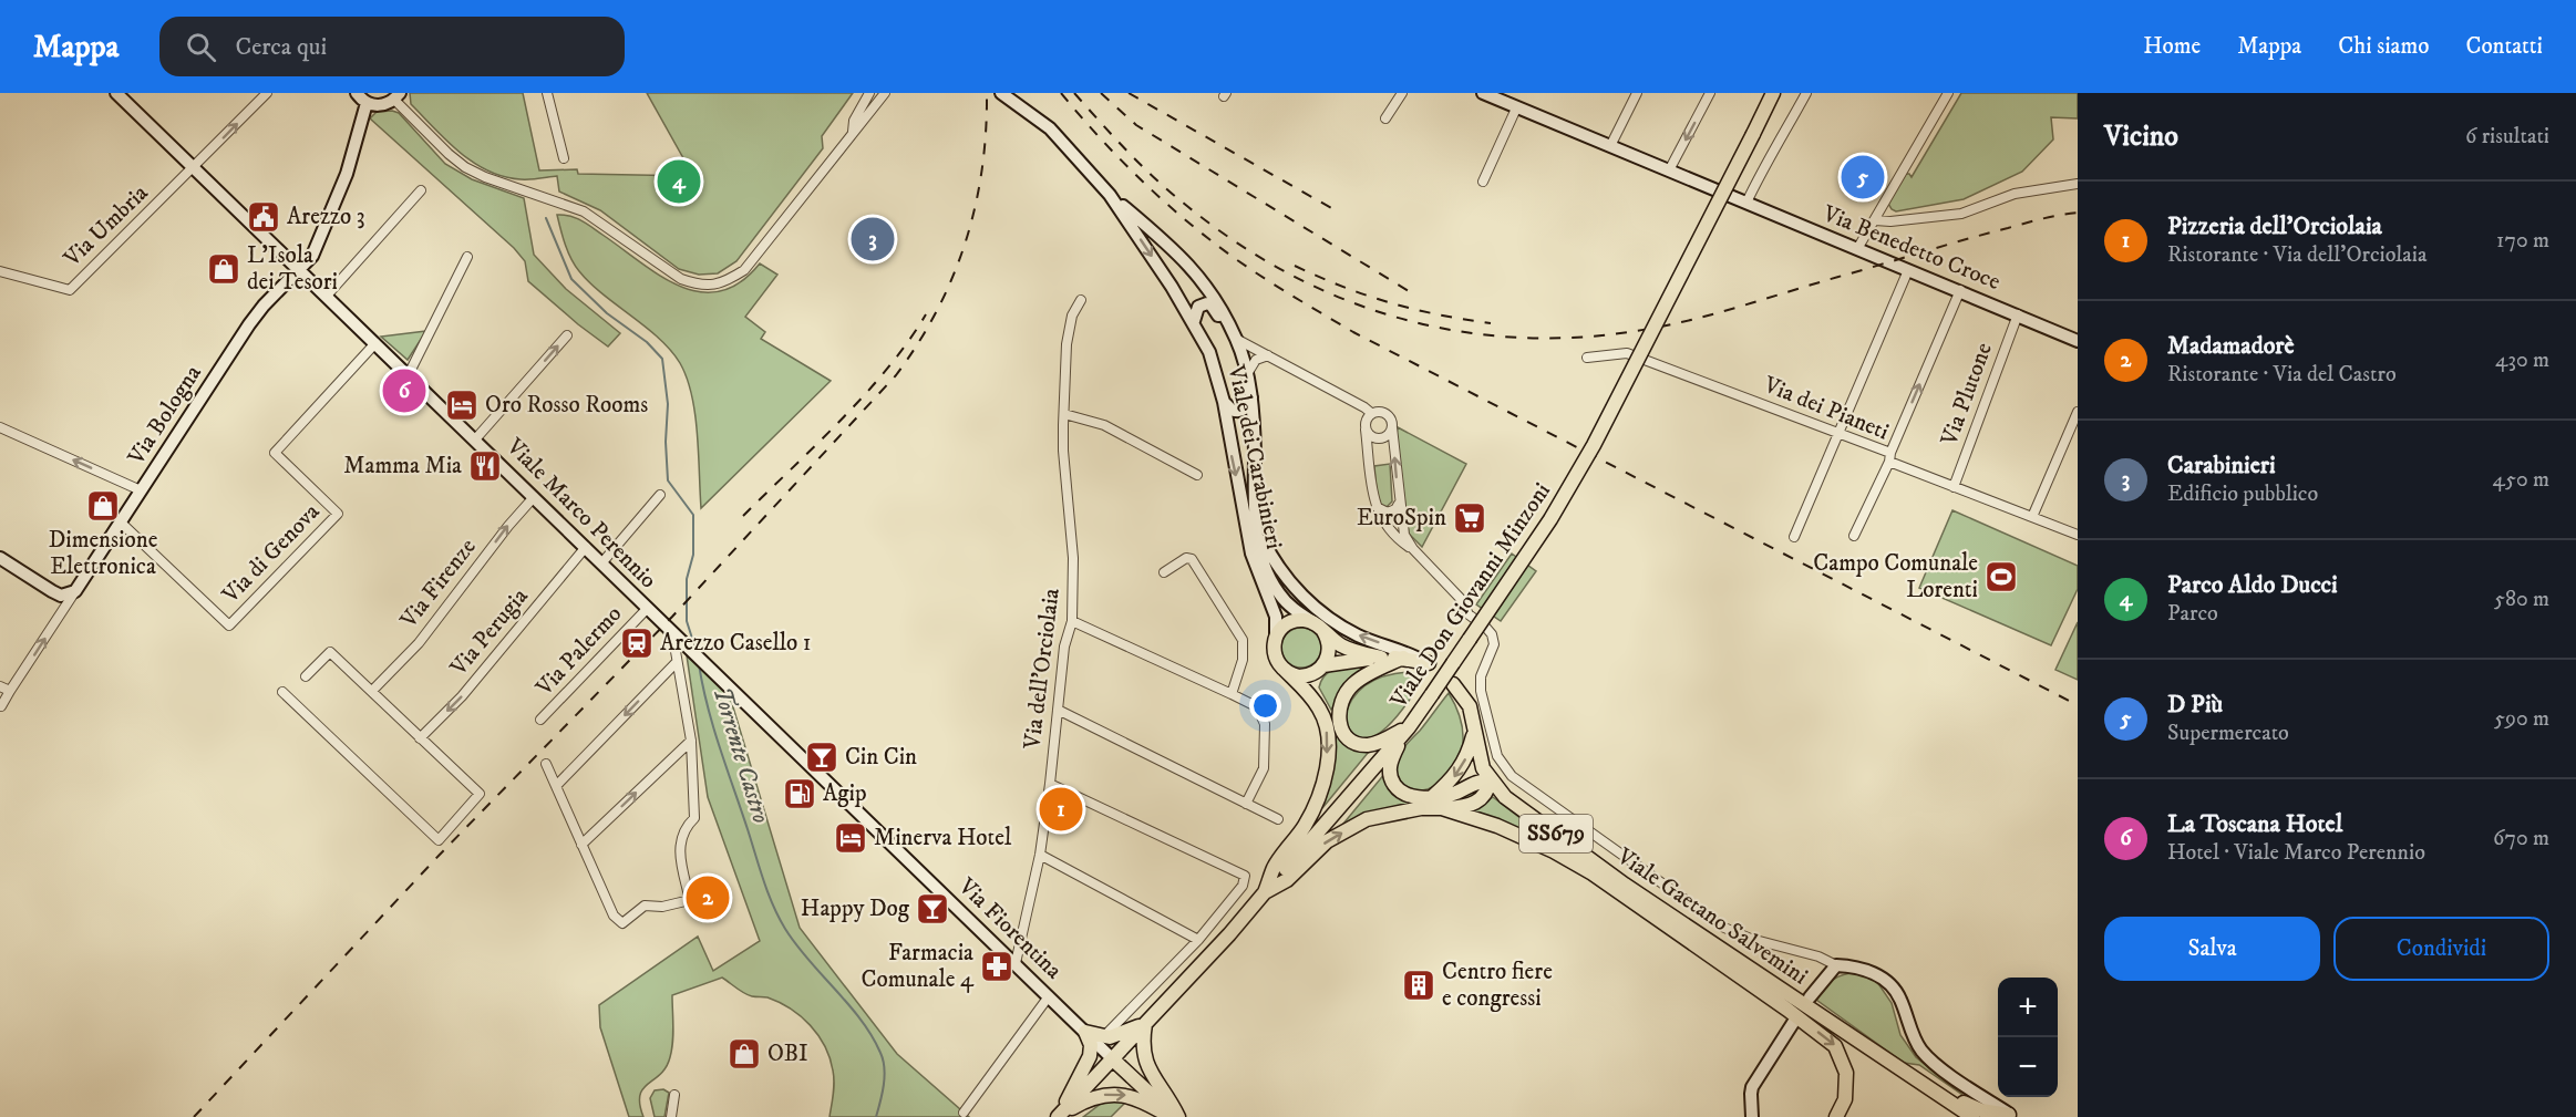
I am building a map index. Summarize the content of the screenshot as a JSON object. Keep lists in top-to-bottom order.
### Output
{
  "streets": {
    "main road": [
      "Via Benedetto Croce",
      "Via Bologna",
      "Viale dei Carabinieri",
      "Viale Marco Perennio",
      "Viale Don Giovanni Minzoni",
      "SS679",
      "Viale Gaetano Salvemini",
      "Via Fiorentina"
    ],
    "street": [
      "Via Umbria",
      "Via Plutone",
      "Via dei Pianeti",
      "Via di Genova",
      "Via Firenze",
      "Via Perugia",
      "Via Palermo",
      "Via dell'Orciolaia"
    ]
  },
  "crossings": [
    ["Via Umbria", "Viale Marco Perennio"],
    ["Via Benedetto Croce", "Via Plutone"],
    ["Via Plutone", "Via dei Pianeti"],
    ["Via Bologna", "Viale Marco Perennio"],
    ["Via Bologna", "Via di Genova"],
    ["Viale Marco Perennio", "Via di Genova"],
    ["Viale Marco Perennio", "Via Firenze"],
    ["Viale Marco Perennio", "Via Perugia"],
    ["Viale Marco Perennio", "Via Palermo"],
    ["Viale Marco Perennio", "Via Fiorentina"],
    ["Viale Don Giovanni Minzoni", "Via Fiorentina"],
    ["Via dell'Orciolaia", "Via Fiorentina"]
  ],
  "one_way": ["Via Firenze", "Via Perugia"],
  "water": ["Torrente Castro"],
  "places": {
    "public building": ["Arezzo 3"],
    "shop": ["L'Isola dei Tesori", "Dimensione Elettronica", "OBI"],
    "hotel": ["Oro Rosso Rooms", "Minerva Hotel"],
    "restaurant": ["Mamma Mia"],
    "supermarket": ["EuroSpin"],
    "sports": ["Campo Comunale Lorenti"],
    "station": ["Arezzo Casello 1"],
    "bar": ["Cin Cin", "Happy Dog"],
    "fuel station": ["Agip"],
    "pharmacy": ["Farmacia Comunale 4"],
    "building": ["Centro fiere e congressi"]
  },
  "page": {
    "header": "Mappa",
    "search": "Cerca qui",
    "nav": [
      "Home",
      "Mappa",
      "Chi siamo",
      "Contatti"
    ],
    "heading": ["Vicino", "6 risultati"],
    "pins": [
      "5",
      "4",
      "3",
      "6",
      "1",
      "2"
    ],
    "list": [
      {
        "mark": "1",
        "name": "Pizzeria dell'Orciolaia",
        "note": "Ristorante · Via dell'Orciolaia",
        "value": "170 m"
      },
      {
        "mark": "2",
        "name": "Madamadorè",
        "note": "Ristorante · Via del Castro",
        "value": "430 m"
      },
      {
        "mark": "3",
        "name": "Carabinieri",
        "note": "Edificio pubblico",
        "value": "450 m"
      },
      {
        "mark": "4",
        "name": "Parco Aldo Ducci",
        "note": "Parco",
        "value": "580 m"
      },
      {
        "mark": "5",
        "name": "D Più",
        "note": "Supermercato",
        "value": "590 m"
      },
      {
        "mark": "6",
        "name": "La Toscana Hotel",
        "note": "Hotel · Viale Marco Perennio",
        "value": "670 m"
      }
    ],
    "buttons": ["Salva", "Condividi"],
    "map_buttons": ["+", "−"]
  }
}
